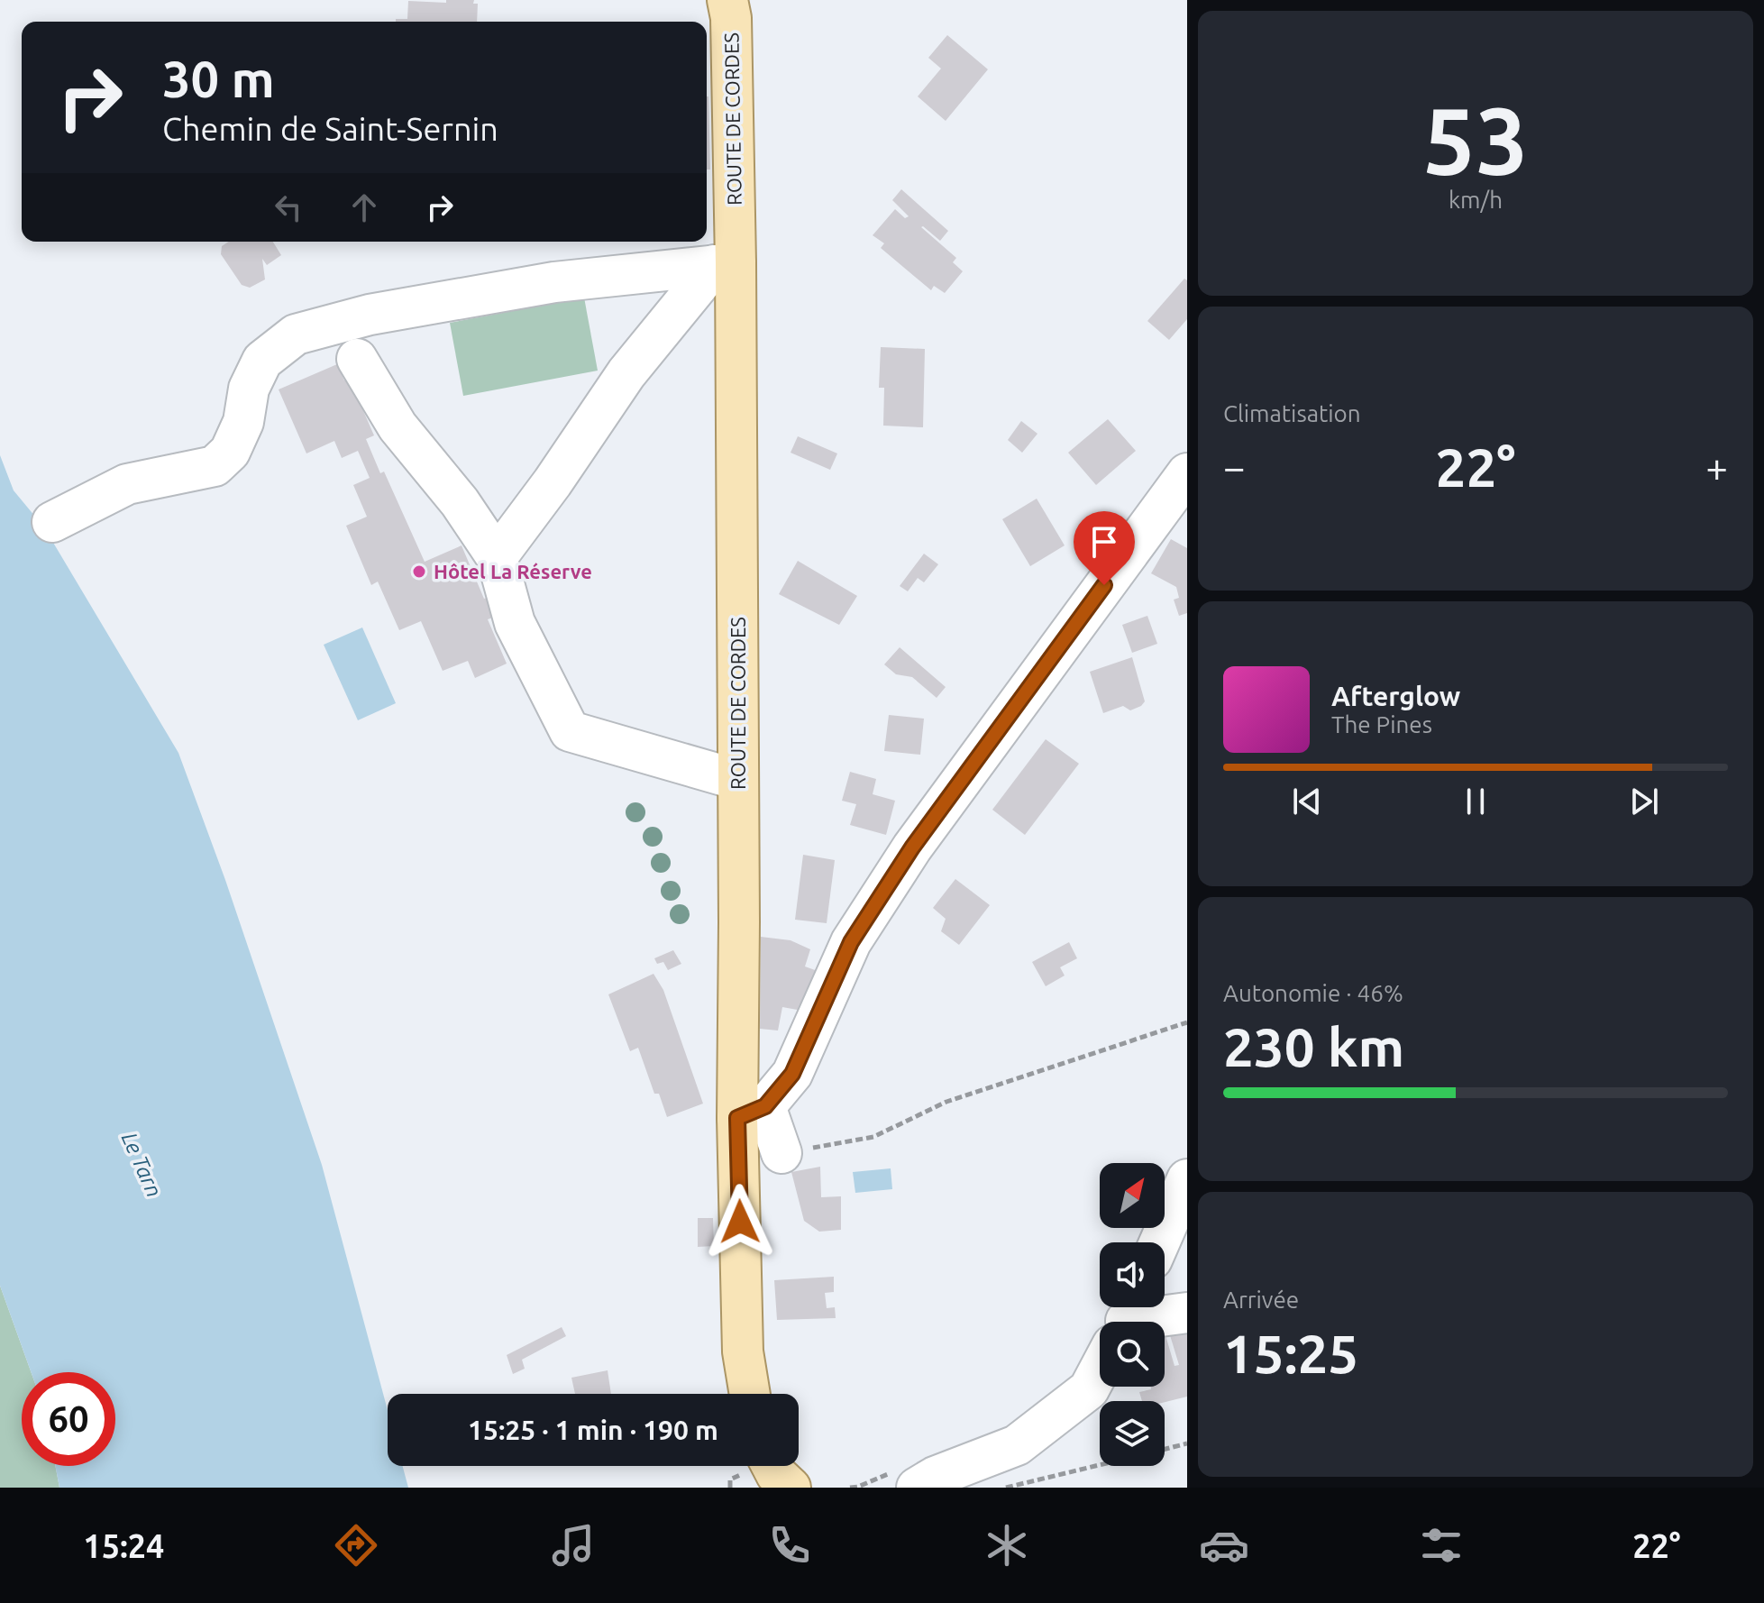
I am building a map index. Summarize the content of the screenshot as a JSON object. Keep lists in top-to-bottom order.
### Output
{
  "streets": {
    "main road": ["ROUTE DE CORDES"]
  },
  "water": ["Le Tarn"],
  "places": ["Hôtel La Réserve"],
  "north": "top right",
  "page": {
    "tile": [
      ["53", "km/h"],
      "Climatisation",
      ["Autonomie · 46%", "230 km"],
      ["Arrivée", "15:25"]
    ],
    "turn": ["30 m", "Chemin de Saint-Sernin"],
    "heat": ["−", "22°", "+"],
    "song": ["Afterglow", "The Pines"],
    "limit": "60",
    "trip": "15:25 · 1 min · 190 m",
    "tabs": ["15:24", "22°"]
  }
}
